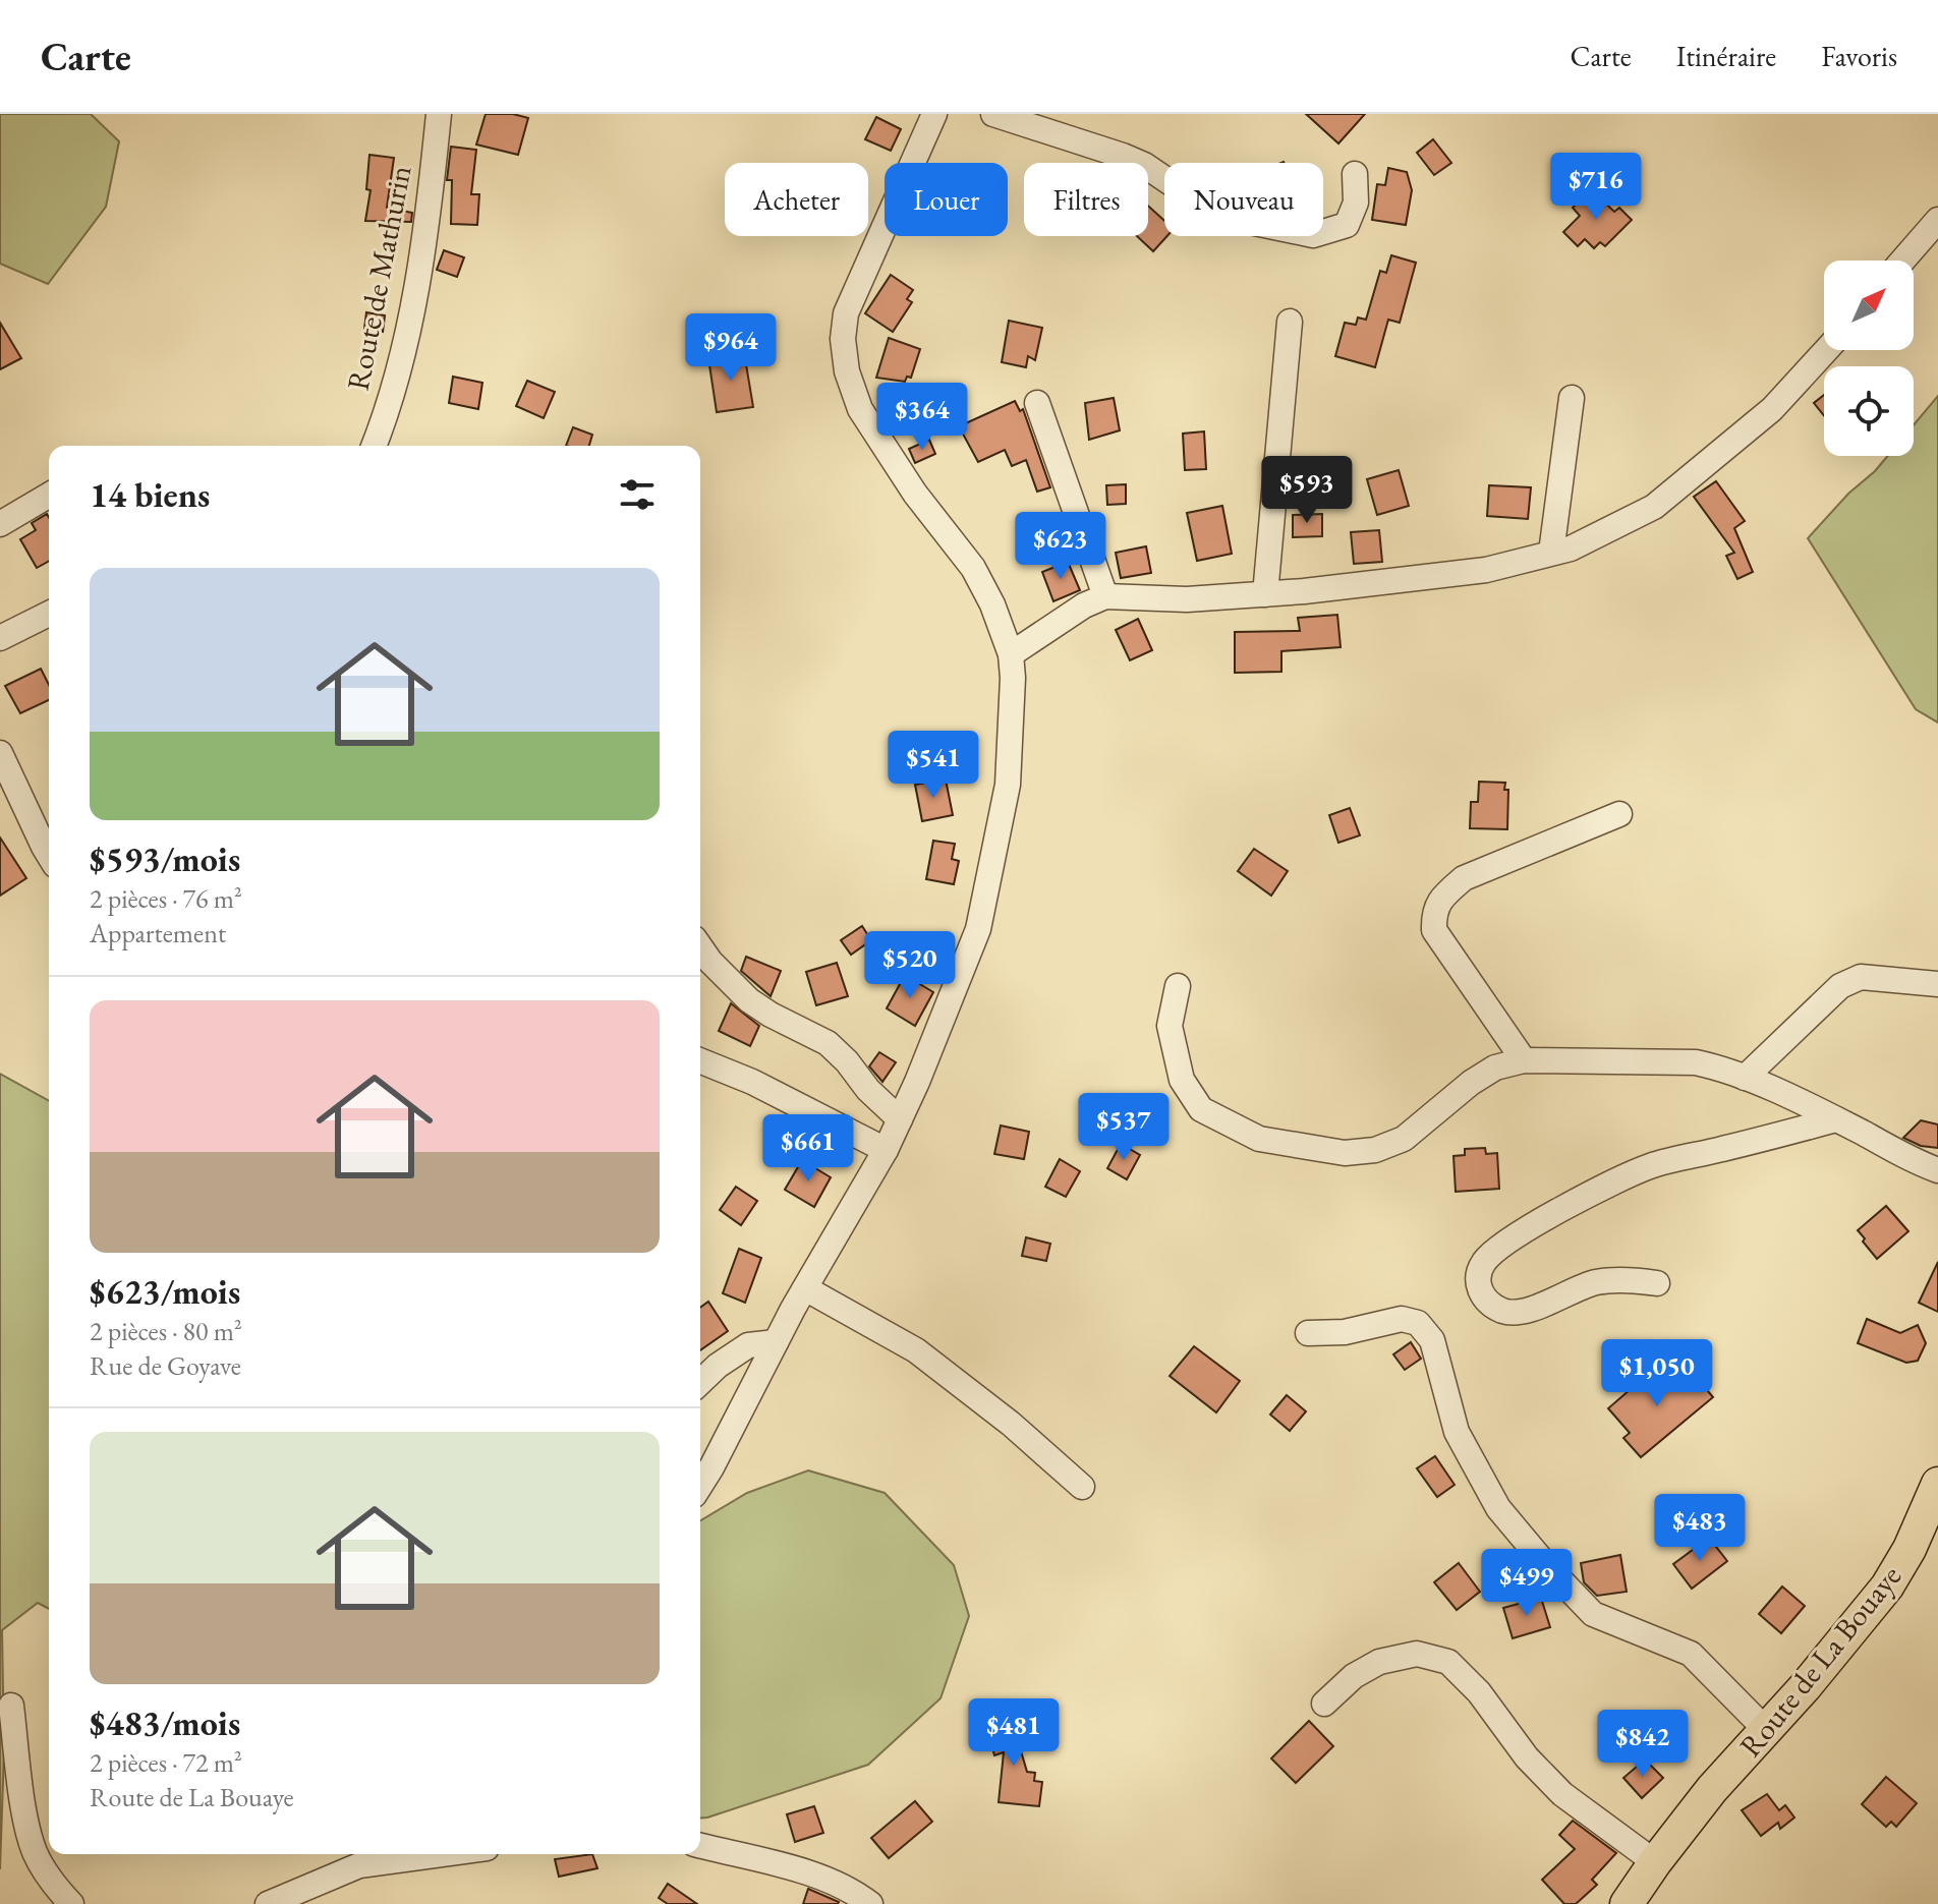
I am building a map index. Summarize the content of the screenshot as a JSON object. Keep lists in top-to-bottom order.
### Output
{
  "streets": {
    "main road": ["Route de La Bouaye"],
    "street": ["Route de Mathurin"]
  },
  "north": "top right",
  "page": {
    "header": "Carte",
    "nav": ["Carte", "Itinéraire", "Favoris"],
    "price": [
      "$716",
      "$964",
      "$364",
      "$593",
      "$623",
      "$541",
      "$520",
      "$537",
      "$661",
      "$1,050",
      "$483",
      "$499",
      "$481",
      "$842"
    ],
    "chip": [
      "Acheter",
      "Louer",
      "Filtres",
      "Nouveau"
    ],
    "heading": "14 biens",
    "list": [
      {
        "name": "$593/mois",
        "note": "2 pièces · 76 m² · Appartement"
      },
      {
        "name": "$623/mois",
        "note": "2 pièces · 80 m² · Rue de Goyave"
      },
      {
        "name": "$483/mois",
        "note": "2 pièces · 72 m² · Route de La Bouaye"
      }
    ]
  }
}
